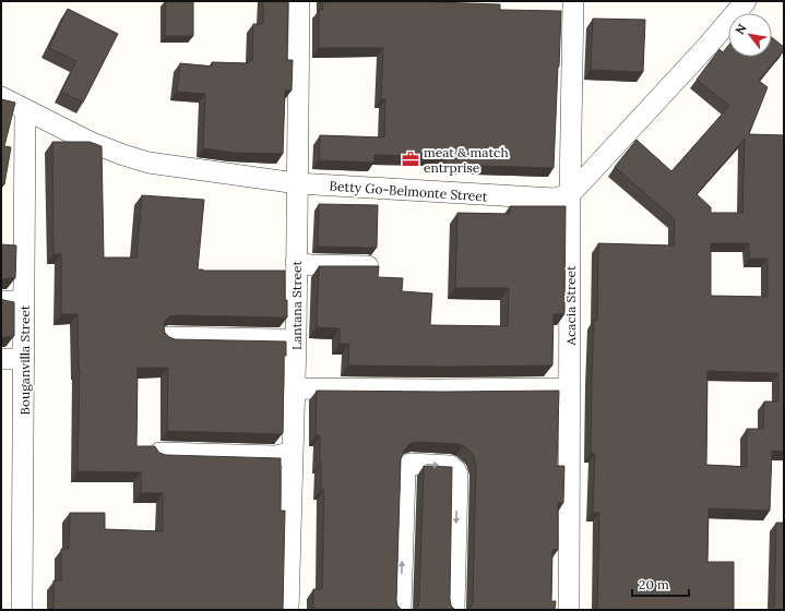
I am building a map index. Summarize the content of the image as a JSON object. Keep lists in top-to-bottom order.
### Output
{
  "streets": {
    "street": [
      "Betty Go-Belmonte Street",
      "Lantana Street",
      "Acacia Street",
      "Bouganvilla Street"
    ]
  },
  "crossings": [
    ["Betty Go-Belmonte Street", "Lantana Street"],
    ["Betty Go-Belmonte Street", "Acacia Street"],
    ["Betty Go-Belmonte Street", "Bouganvilla Street"]
  ],
  "places": {
    "office": ["meat & match entrprise"]
  },
  "scale_bar": "20 m",
  "north": "top left"
}
